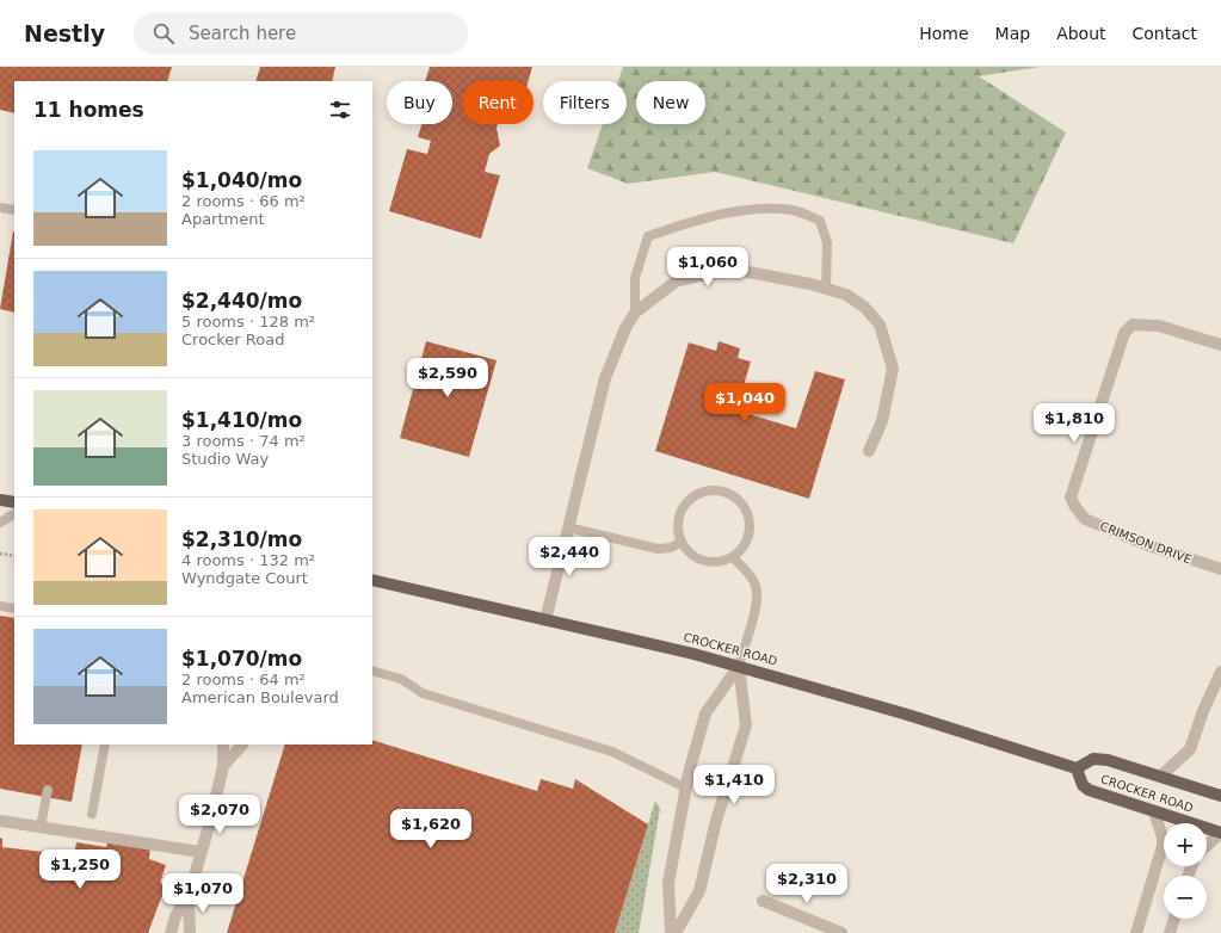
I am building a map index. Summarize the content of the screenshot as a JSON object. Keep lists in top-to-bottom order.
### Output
{
  "streets": {
    "main road": ["CROCKER ROAD"],
    "street": ["CRIMSON DRIVE"]
  },
  "page": {
    "header": "Nestly",
    "search": "Search here",
    "nav": [
      "Home",
      "Map",
      "About",
      "Contact"
    ],
    "chip": [
      "Buy",
      "Rent",
      "Filters",
      "New"
    ],
    "heading": "11 homes",
    "list": [
      {
        "name": "$1,040/mo",
        "note": "2 rooms · 66 m² · Apartment"
      },
      {
        "name": "$2,440/mo",
        "note": "5 rooms · 128 m² · Crocker Road"
      },
      {
        "name": "$1,410/mo",
        "note": "3 rooms · 74 m² · Studio Way"
      },
      {
        "name": "$2,310/mo",
        "note": "4 rooms · 132 m² · Wyndgate Court"
      },
      {
        "name": "$1,070/mo",
        "note": "2 rooms · 64 m² · American Boulevard"
      }
    ],
    "price": [
      "$1,060",
      "$2,590",
      "$1,040",
      "$1,810",
      "$2,440",
      "$1,410",
      "$2,070",
      "$1,620",
      "$1,250",
      "$2,310",
      "$1,070"
    ],
    "map_buttons": ["+", "−"]
  }
}
